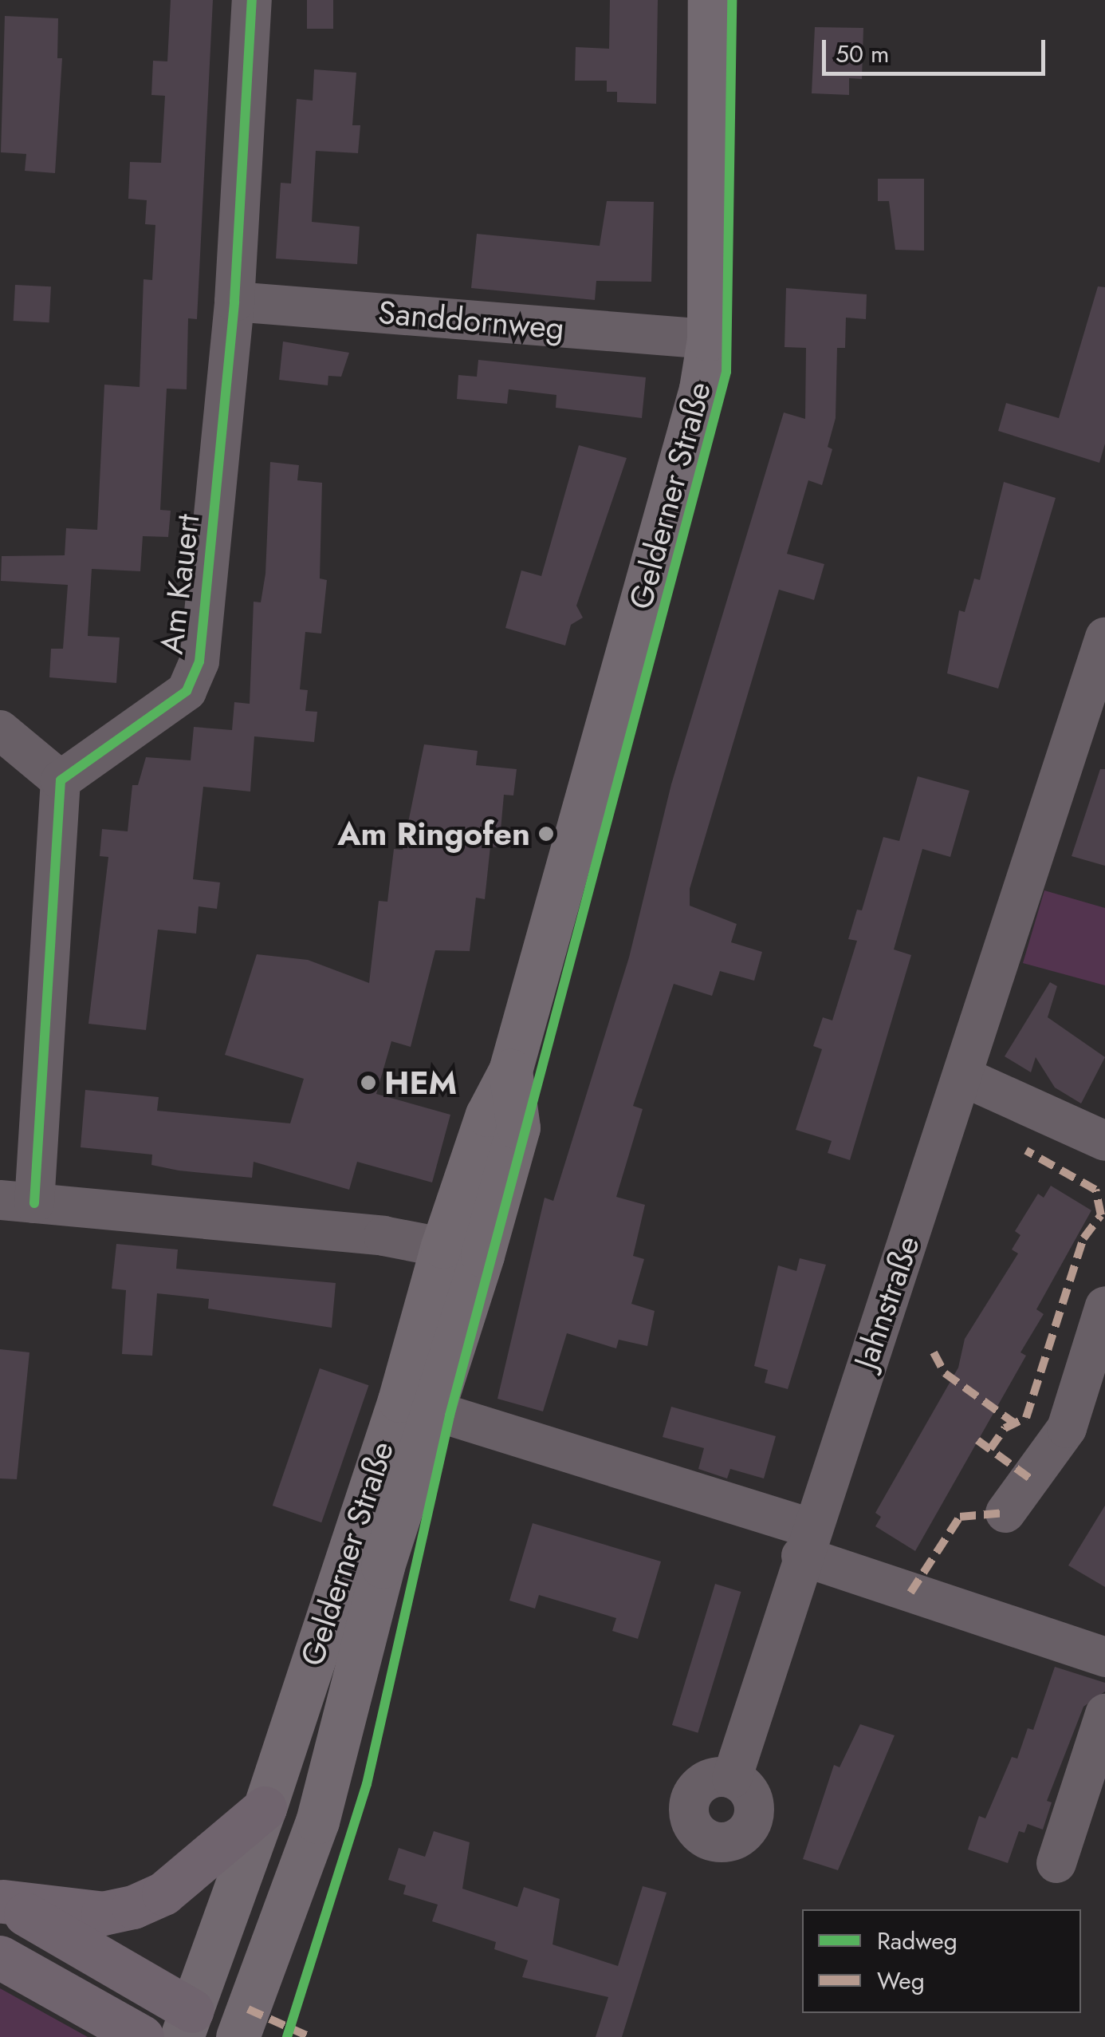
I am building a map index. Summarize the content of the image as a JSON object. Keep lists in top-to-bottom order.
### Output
{
  "streets": {
    "main road": ["Gelderner Straße"],
    "street": ["Sanddornweg", "Am Kauert", "Jahnstraße"]
  },
  "crossings": [
    ["Sanddornweg", "Gelderner Straße"],
    ["Sanddornweg", "Am Kauert"]
  ],
  "places": ["Am Ringofen", "HEM"],
  "legend": ["Radweg", "Weg"],
  "scale_bar": "50 m"
}
